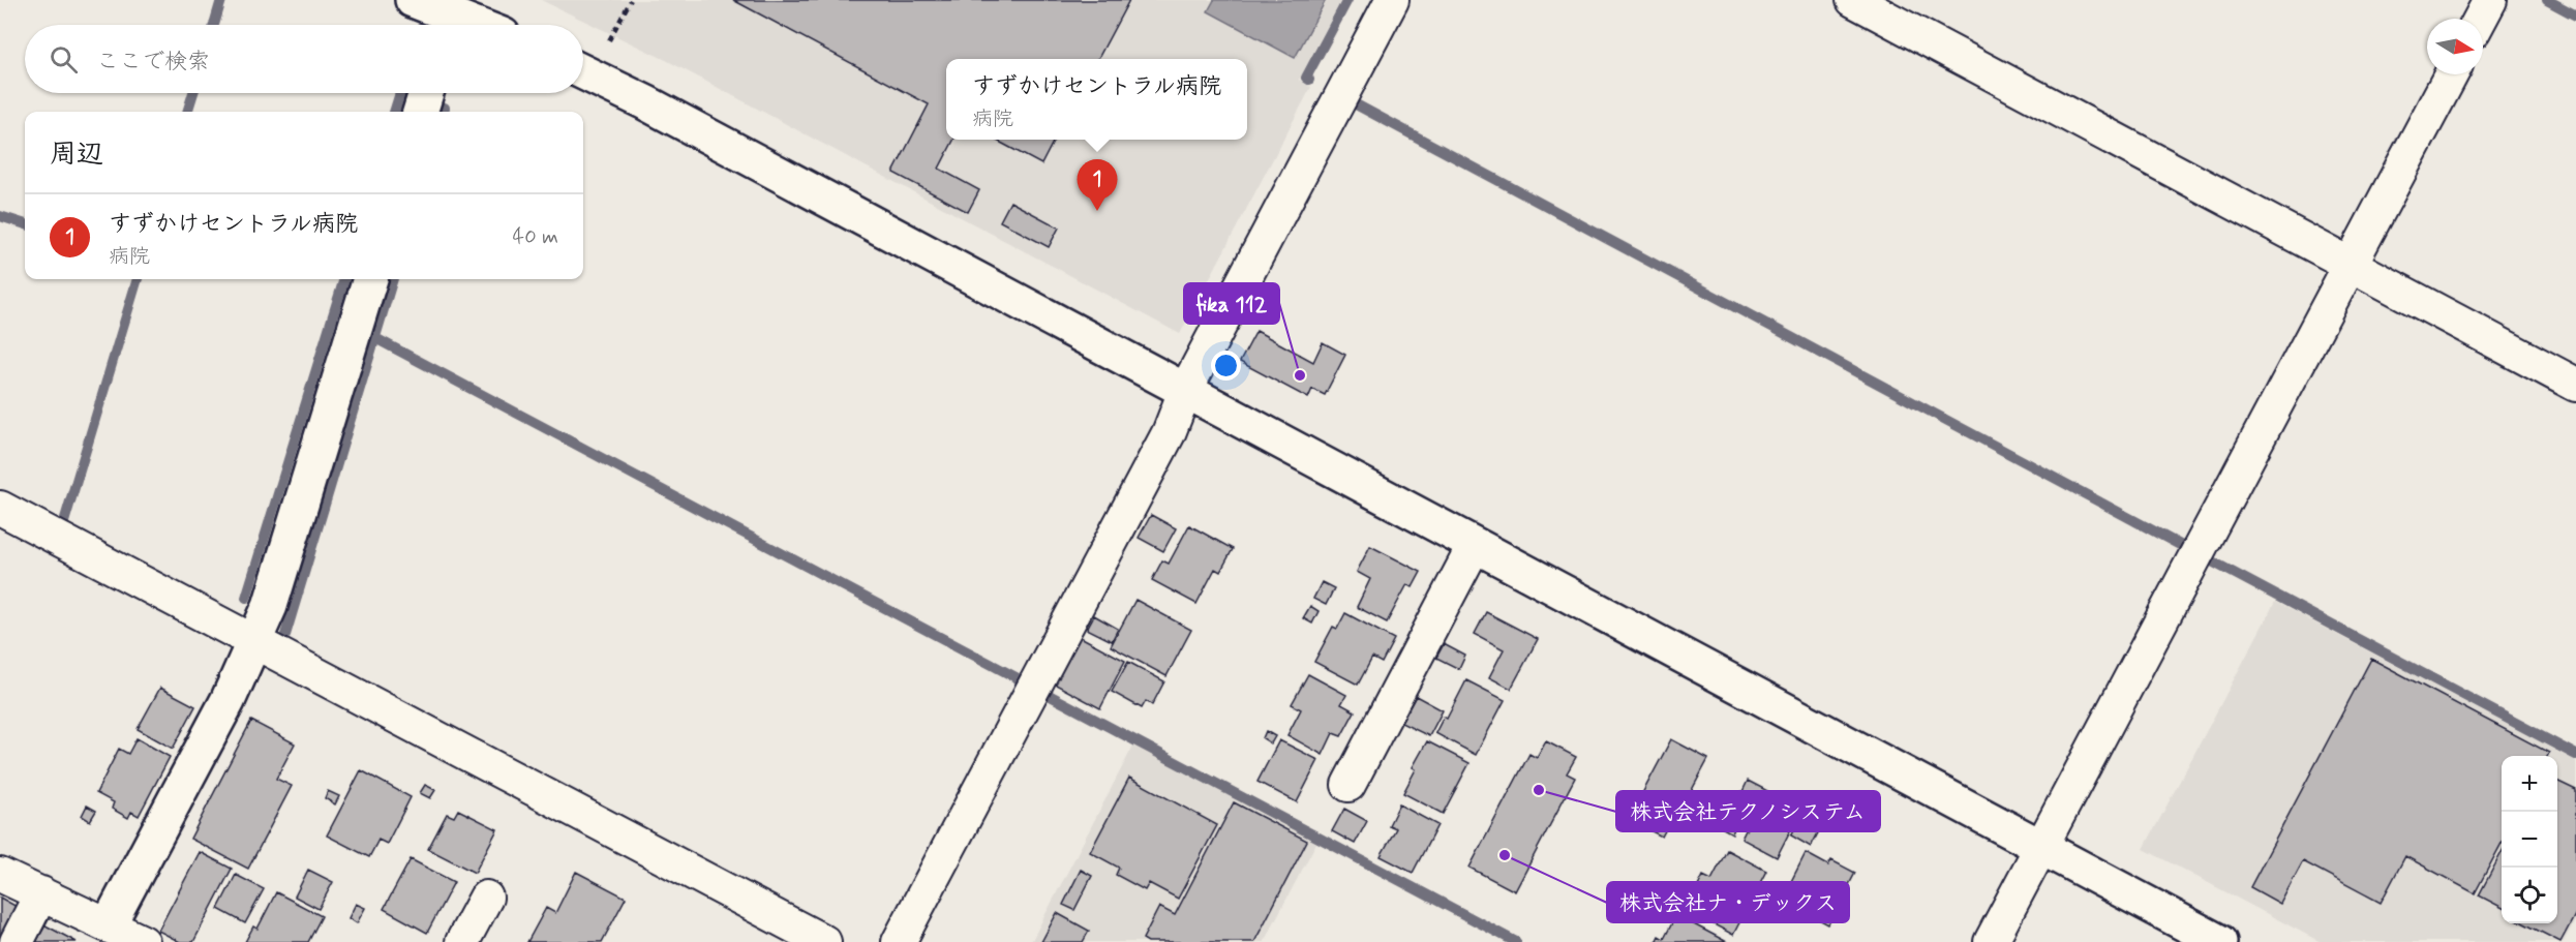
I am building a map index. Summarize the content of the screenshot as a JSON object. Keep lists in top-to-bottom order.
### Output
{
  "places": ["fika 112", "株式会社テクノシステム", "株式会社ナ・デックス"],
  "north": "right",
  "page": {
    "search": "ここで検索",
    "popup": ["すずかけセントラル病院", "病院"],
    "heading": "周辺",
    "pins": "1",
    "list": [
      {
        "mark": "1",
        "name": "すずかけセントラル病院",
        "note": "病院",
        "value": "40 m"
      }
    ],
    "map_buttons": ["+", "−"]
  }
}
